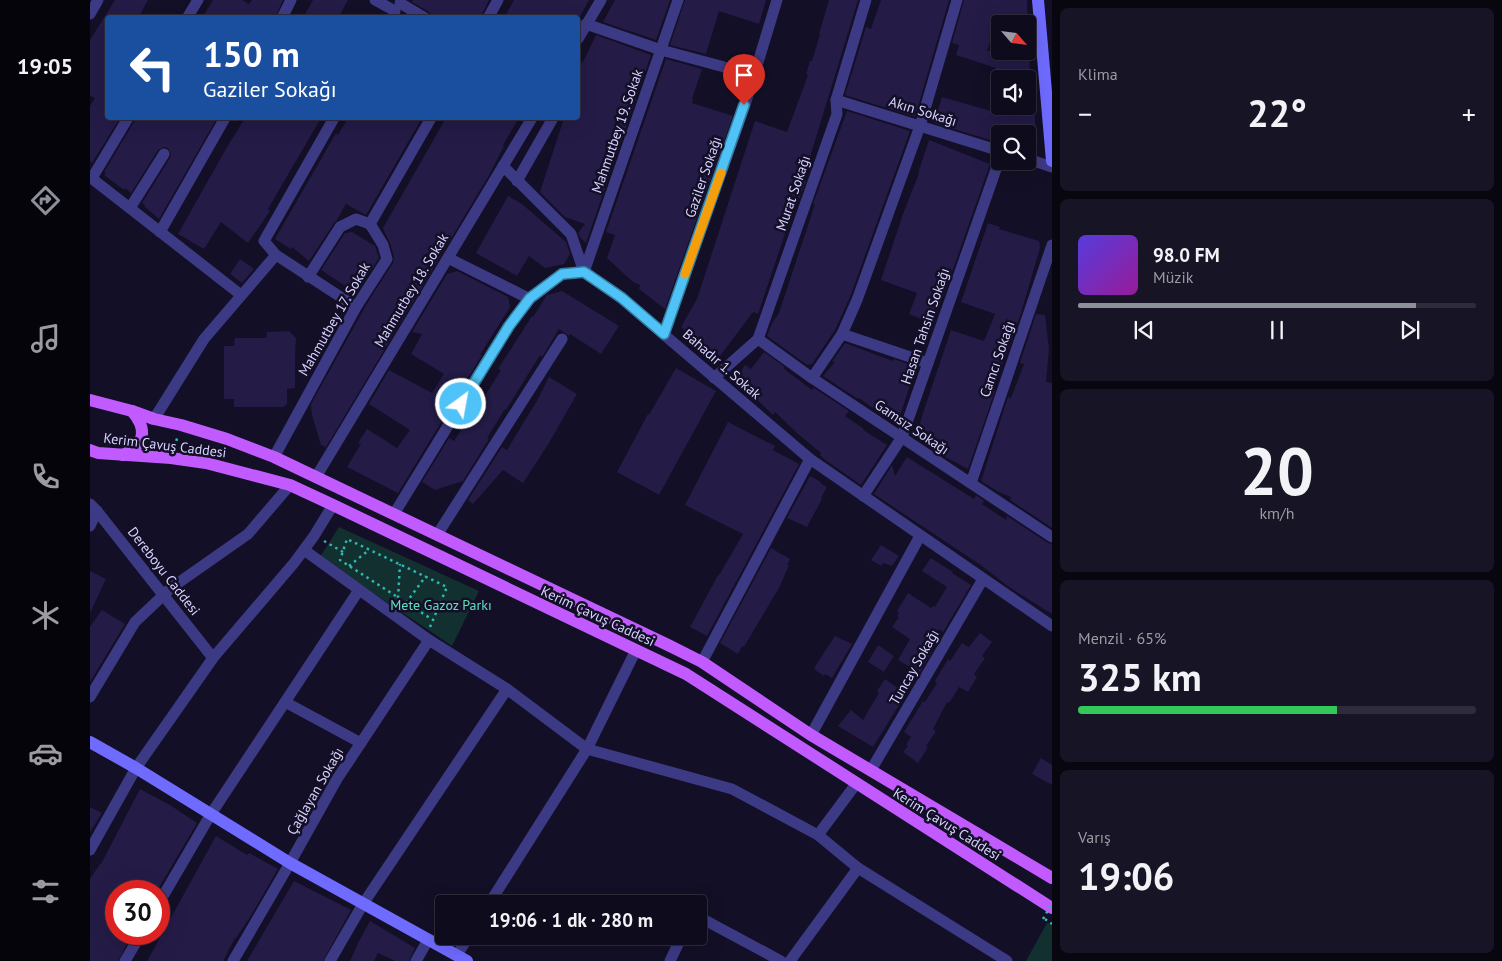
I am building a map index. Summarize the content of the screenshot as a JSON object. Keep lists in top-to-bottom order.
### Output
{
  "streets": {
    "main road": ["Kerim Çavuş Caddesi"],
    "street": [
      "Akın Sokağı",
      "Mahmutbey 19. Sokak",
      "Gaziler Sokağı",
      "Murat Sokağı",
      "Mahmutbey 18. Sokak",
      "Mahmutbey 17. Sokak",
      "Hasan Tahsin Sokağı",
      "Camcı Sokağı",
      "Bahadır 1. Sokak",
      "Gamsız Sokağı",
      "Dereboyu Caddesi",
      "Tuncay Sokağı",
      "Çağlayan Sokağı"
    ]
  },
  "crossings": [
    ["Akın Sokağı", "Murat Sokağı"],
    ["Mahmutbey 19. Sokak", "Bahadır 1. Sokak"],
    ["Gaziler Sokağı", "Bahadır 1. Sokak"],
    ["Murat Sokağı", "Bahadır 1. Sokak"],
    ["Murat Sokağı", "Gamsız Sokağı"],
    ["Mahmutbey 18. Sokak", "Kerim Çavuş Caddesi"],
    ["Mahmutbey 17. Sokak", "Kerim Çavuş Caddesi"],
    ["Hasan Tahsin Sokağı", "Bahadır 1. Sokak"],
    ["Hasan Tahsin Sokağı", "Gamsız Sokağı"],
    ["Camcı Sokağı", "Gamsız Sokağı"],
    ["Bahadır 1. Sokak", "Tuncay Sokağı"],
    ["Kerim Çavuş Caddesi", "Tuncay Sokağı"]
  ],
  "parks": ["Mete Gazoz Parkı"],
  "north": "bottom right",
  "page": {
    "tabs": "19:05",
    "tile": [
      "Klima",
      ["20", "km/h"],
      ["Menzil · 65%", "325 km"],
      ["Varış", "19:06"]
    ],
    "turn": ["150 m", "Gaziler Sokağı"],
    "heat": ["−", "22°", "+"],
    "song": ["98.0 FM", "Müzik"],
    "limit": "30",
    "trip": "19:06 · 1 dk · 280 m"
  }
}
